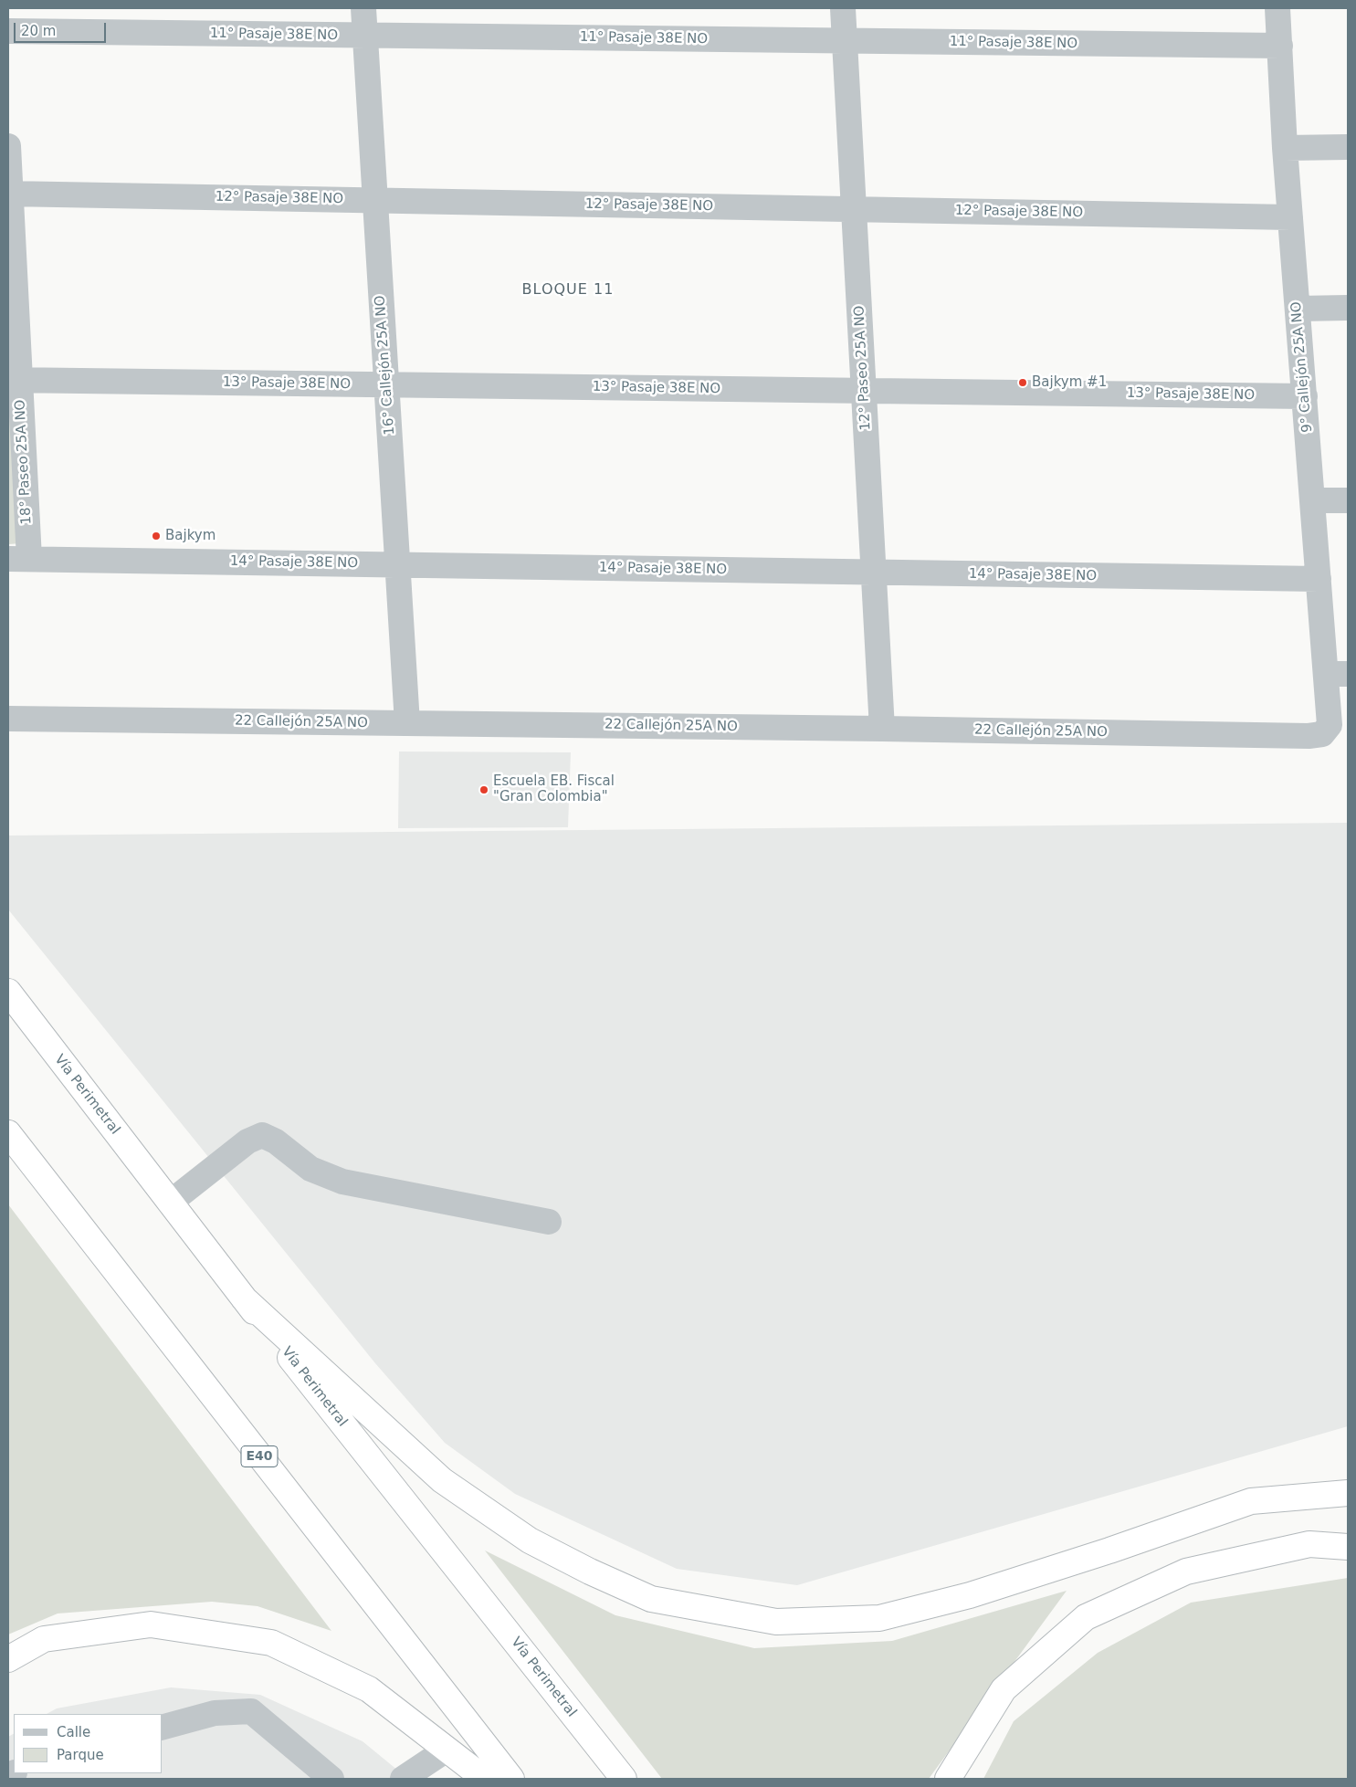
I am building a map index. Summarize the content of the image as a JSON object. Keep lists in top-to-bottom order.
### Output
{
  "streets": {
    "highway": ["Vía Perimetral", "E40"],
    "street": [
      "11° Pasaje 38E NO",
      "12° Pasaje 38E NO",
      "16° Callejón 25A NO",
      "9° Callejón 25A NO",
      "12° Paseo 25A NO",
      "13° Pasaje 38E NO",
      "18° Paseo 25A NO",
      "14° Pasaje 38E NO",
      "22 Callejón 25A NO"
    ]
  },
  "crossings": [
    ["11° Pasaje 38E NO", "16° Callejón 25A NO"],
    ["11° Pasaje 38E NO", "9° Callejón 25A NO"],
    ["11° Pasaje 38E NO", "12° Paseo 25A NO"],
    ["12° Pasaje 38E NO", "16° Callejón 25A NO"],
    ["12° Pasaje 38E NO", "9° Callejón 25A NO"],
    ["12° Pasaje 38E NO", "12° Paseo 25A NO"],
    ["12° Pasaje 38E NO", "18° Paseo 25A NO"],
    ["16° Callejón 25A NO", "13° Pasaje 38E NO"],
    ["16° Callejón 25A NO", "14° Pasaje 38E NO"],
    ["16° Callejón 25A NO", "22 Callejón 25A NO"],
    ["9° Callejón 25A NO", "13° Pasaje 38E NO"],
    ["9° Callejón 25A NO", "14° Pasaje 38E NO"],
    ["9° Callejón 25A NO", "22 Callejón 25A NO"],
    ["12° Paseo 25A NO", "13° Pasaje 38E NO"],
    ["12° Paseo 25A NO", "14° Pasaje 38E NO"],
    ["12° Paseo 25A NO", "22 Callejón 25A NO"],
    ["13° Pasaje 38E NO", "18° Paseo 25A NO"],
    ["18° Paseo 25A NO", "14° Pasaje 38E NO"]
  ],
  "districts": ["BLOQUE 11"],
  "places": ["Bajkym #1", "Bajkym", "Escuela EB. Fiscal \"Gran Colombia\""],
  "legend": ["Calle", "Parque"],
  "scale_bar": "20 m"
}
